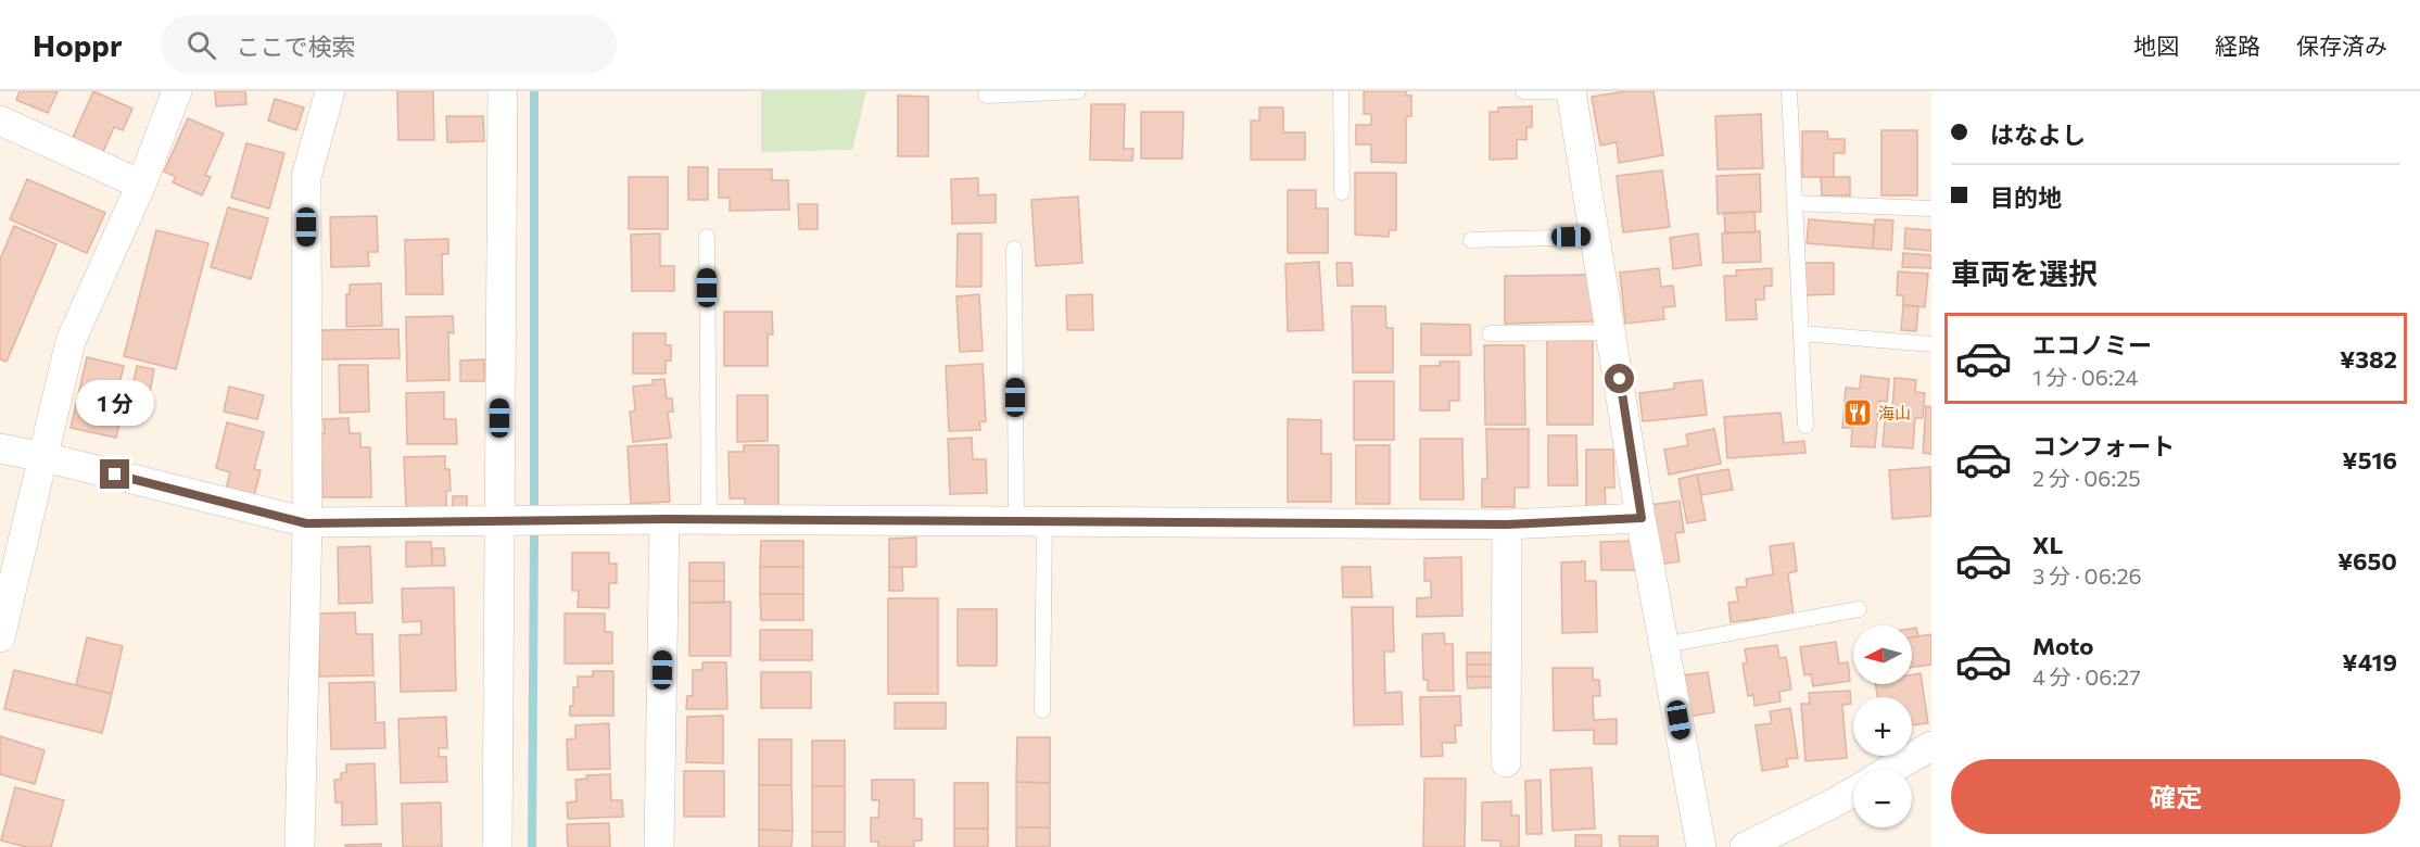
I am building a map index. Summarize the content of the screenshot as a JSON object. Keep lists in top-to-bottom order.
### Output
{
  "places": {
    "restaurant": ["海山"]
  },
  "north": "left",
  "page": {
    "header": "Hoppr",
    "search": "ここで検索",
    "nav": ["地図", "経路", "保存済み"],
    "banner": ["はなよし", "目的地"],
    "heading": "車両を選択",
    "list": [
      {
        "name": "エコノミー",
        "note": "1 分 · 06:24",
        "value": "¥382"
      },
      {
        "name": "コンフォート",
        "note": "2 分 · 06:25",
        "value": "¥516"
      },
      {
        "name": "XL",
        "note": "3 分 · 06:26",
        "value": "¥650"
      },
      {
        "name": "Moto",
        "note": "4 分 · 06:27",
        "value": "¥419"
      }
    ],
    "bubble": "1 分",
    "map_buttons": ["+", "−"],
    "buttons": "確定"
  }
}
